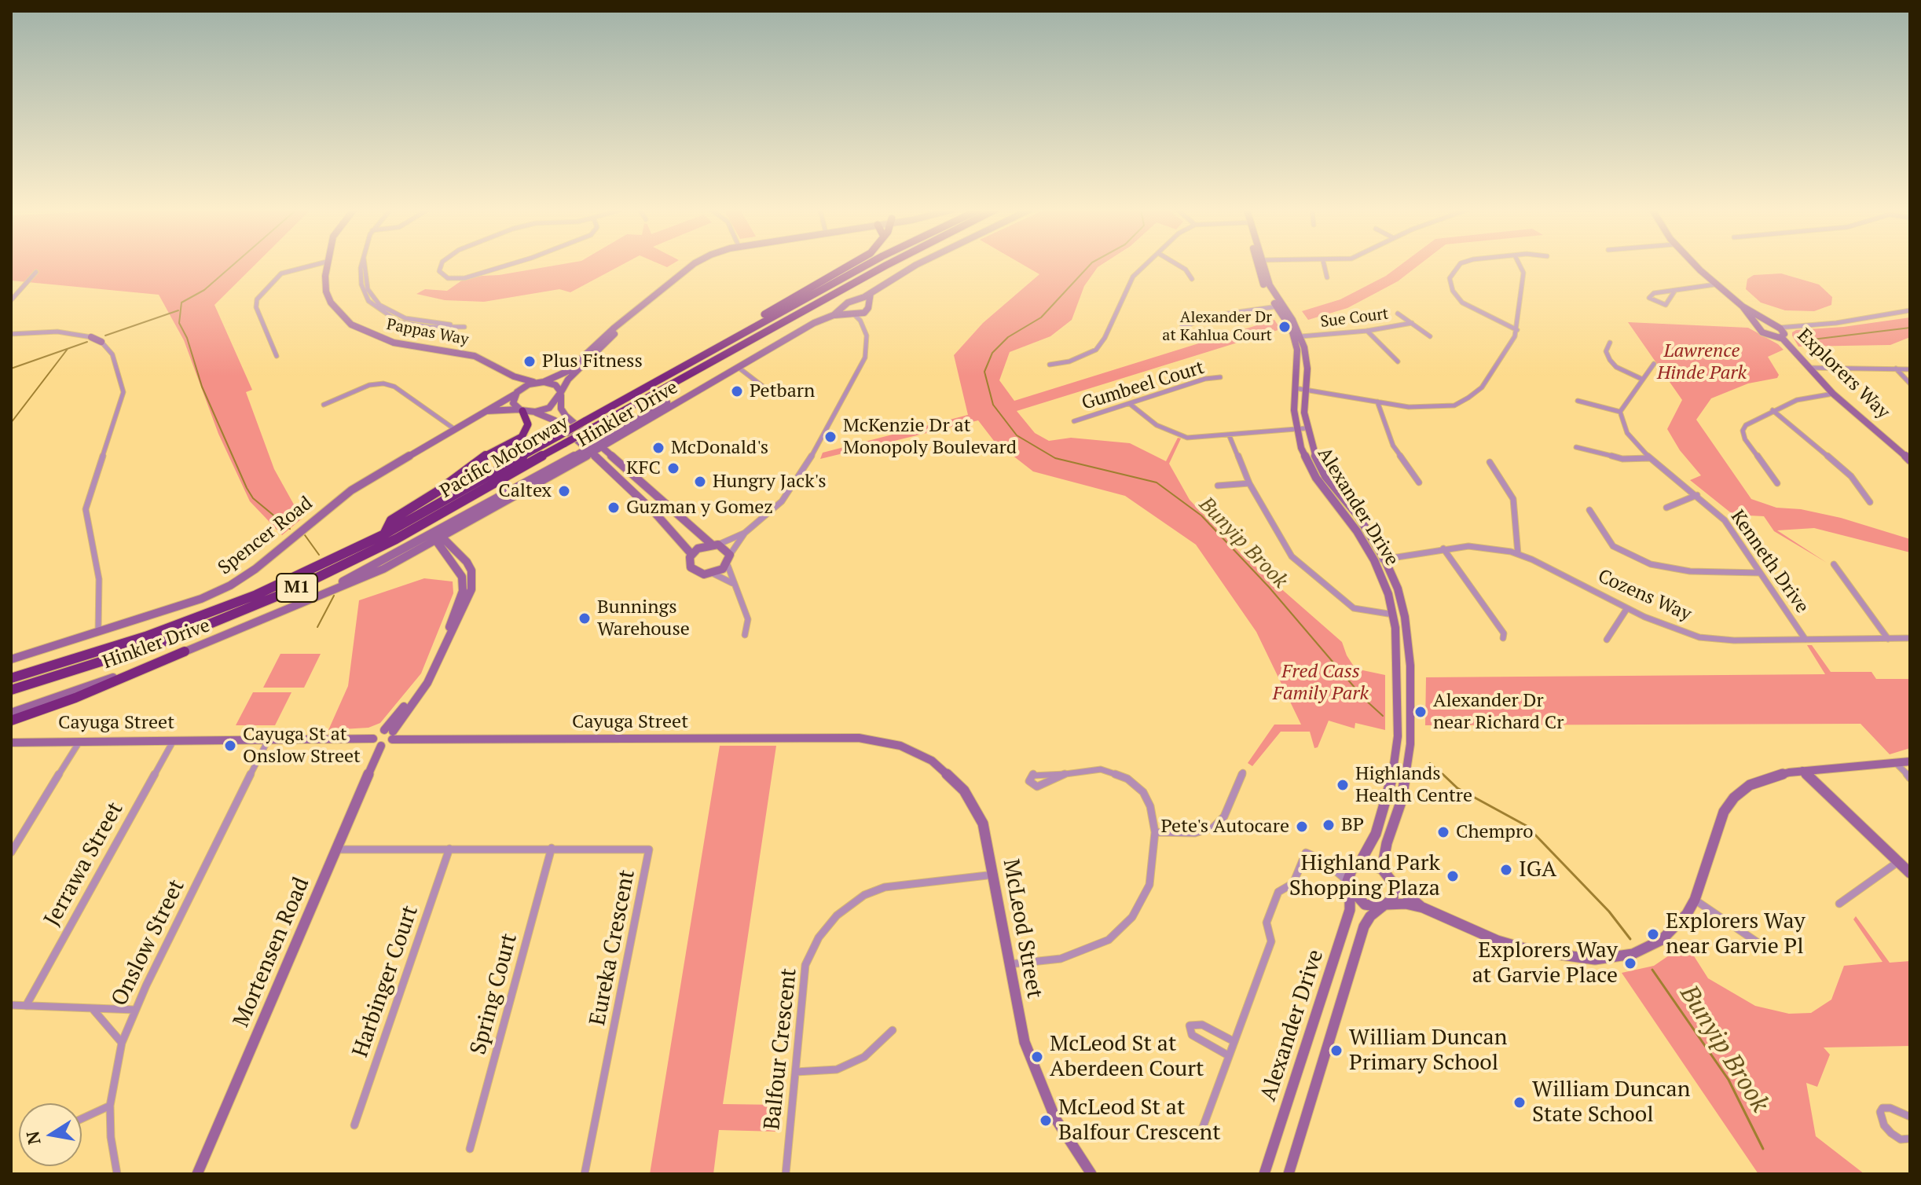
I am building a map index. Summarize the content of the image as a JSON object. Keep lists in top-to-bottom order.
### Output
{
  "streets": {
    "highway": ["Pacific Motorway", "M1"],
    "street": [
      "Sue Court",
      "Pappas Way",
      "Explorers Way",
      "Gumbeel Court",
      "Hinkler Drive",
      "Alexander Drive",
      "Spencer Road",
      "Kenneth Drive",
      "Cozens Way",
      "Cayuga Street",
      "Jerrawa Street",
      "McLeod Street",
      "Onslow Street",
      "Eureka Crescent",
      "Mortensen Road",
      "Harbinger Court",
      "Spring Court",
      "Balfour Crescent"
    ]
  },
  "crossings": [
    ["Sue Court", "Alexander Drive"],
    ["Pappas Way", "Spencer Road"],
    ["Alexander Drive", "Cozens Way"],
    ["Kenneth Drive", "Cozens Way"],
    ["Cayuga Street", "Jerrawa Street"],
    ["Cayuga Street", "McLeod Street"],
    ["Cayuga Street", "Onslow Street"],
    ["Cayuga Street", "Mortensen Road"],
    ["McLeod Street", "Balfour Crescent"],
    ["Eureka Crescent", "Mortensen Road"],
    ["Eureka Crescent", "Harbinger Court"],
    ["Eureka Crescent", "Spring Court"]
  ],
  "water": ["Bunyip Brook"],
  "parks": ["Lawrence Hinde Park", "Fred Cass Family Park"],
  "places": [
    "Alexander Dr at Kahlua Court",
    "Plus Fitness",
    "Petbarn",
    "McKenzie Dr at Monopoly Boulevard",
    "McDonald's",
    "KFC",
    "Hungry Jack's",
    "Caltex",
    "Guzman y Gomez",
    "Bunnings Warehouse",
    "Alexander Dr near Richard Cr",
    "Cayuga St at Onslow Street",
    "Highlands Health Centre",
    "BP",
    "Pete's Autocare",
    "Chempro",
    "IGA",
    "Highland Park Shopping Plaza",
    "Explorers Way near Garvie Pl",
    "Explorers Way at Garvie Place",
    "William Duncan Primary School",
    "McLeod St at Aberdeen Court",
    "William Duncan State School",
    "McLeod St at Balfour Crescent"
  ],
  "north": "left"
}
